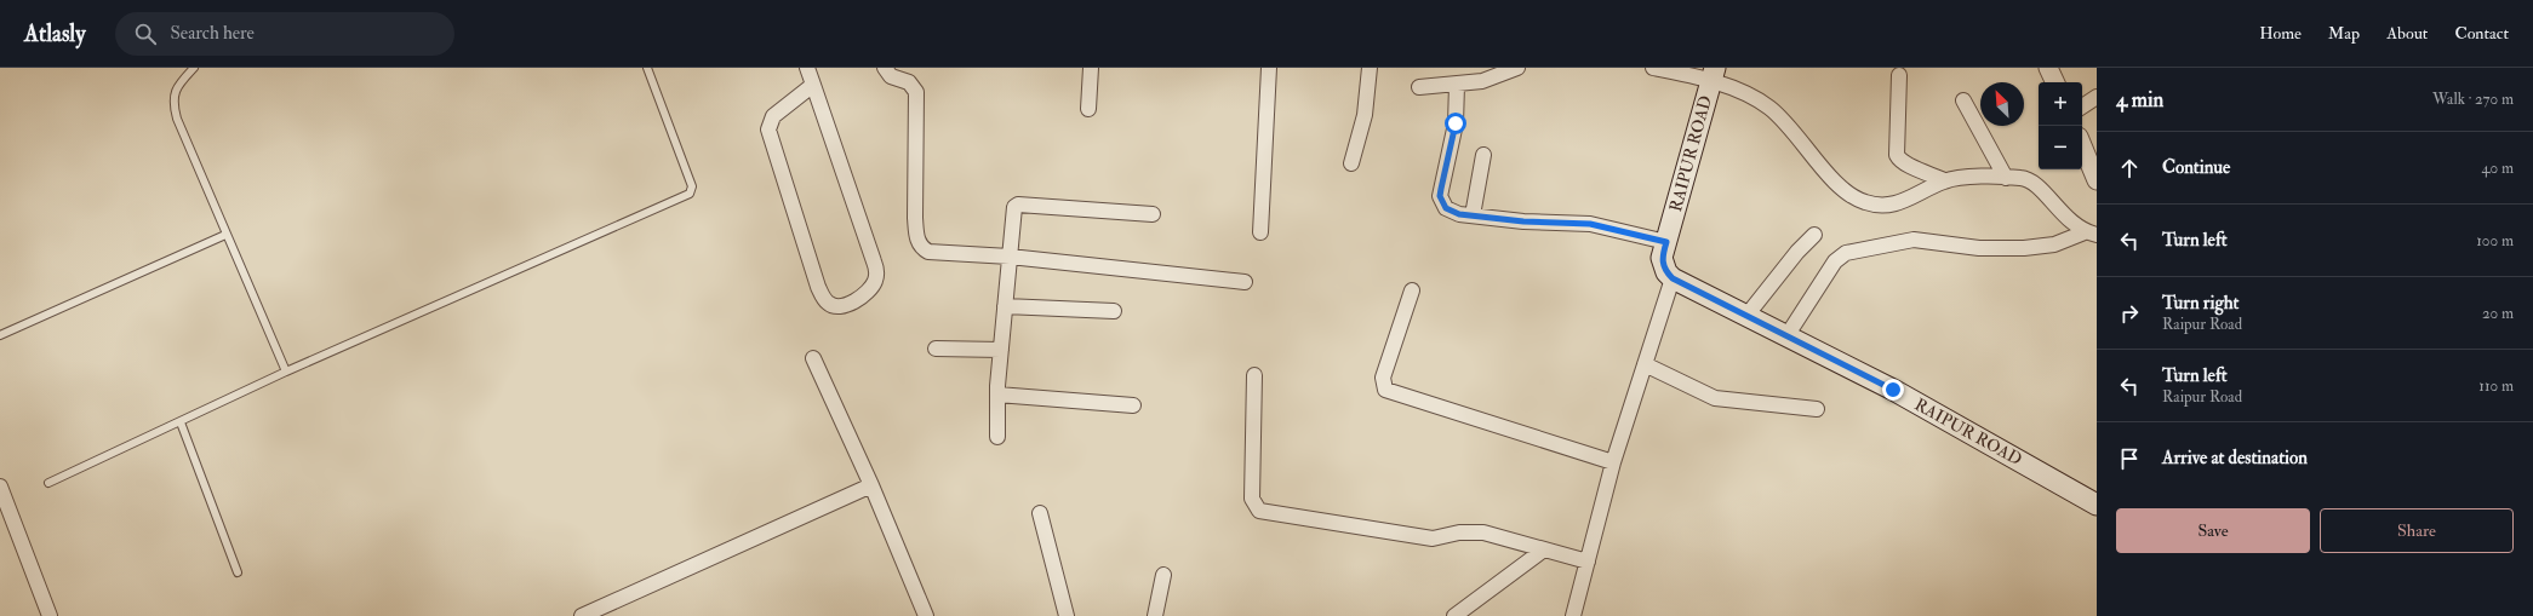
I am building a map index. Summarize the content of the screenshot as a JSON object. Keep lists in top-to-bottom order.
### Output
{
  "streets": {
    "main road": ["RAIPUR ROAD"]
  },
  "north": "top left",
  "page": {
    "header": "Atlasly",
    "search": "Search here",
    "nav": [
      "Home",
      "Map",
      "About",
      "Contact"
    ],
    "heading": ["4 min", "Walk · 270 m"],
    "map_buttons": ["+", "−"],
    "list": [
      ["Continue", "40 m"],
      ["Turn left", "100 m"],
      ["Turn right", "Raipur Road", "20 m"],
      ["Turn left", "Raipur Road", "110 m"],
      "Arrive at destination"
    ],
    "buttons": ["Save", "Share"]
  }
}
